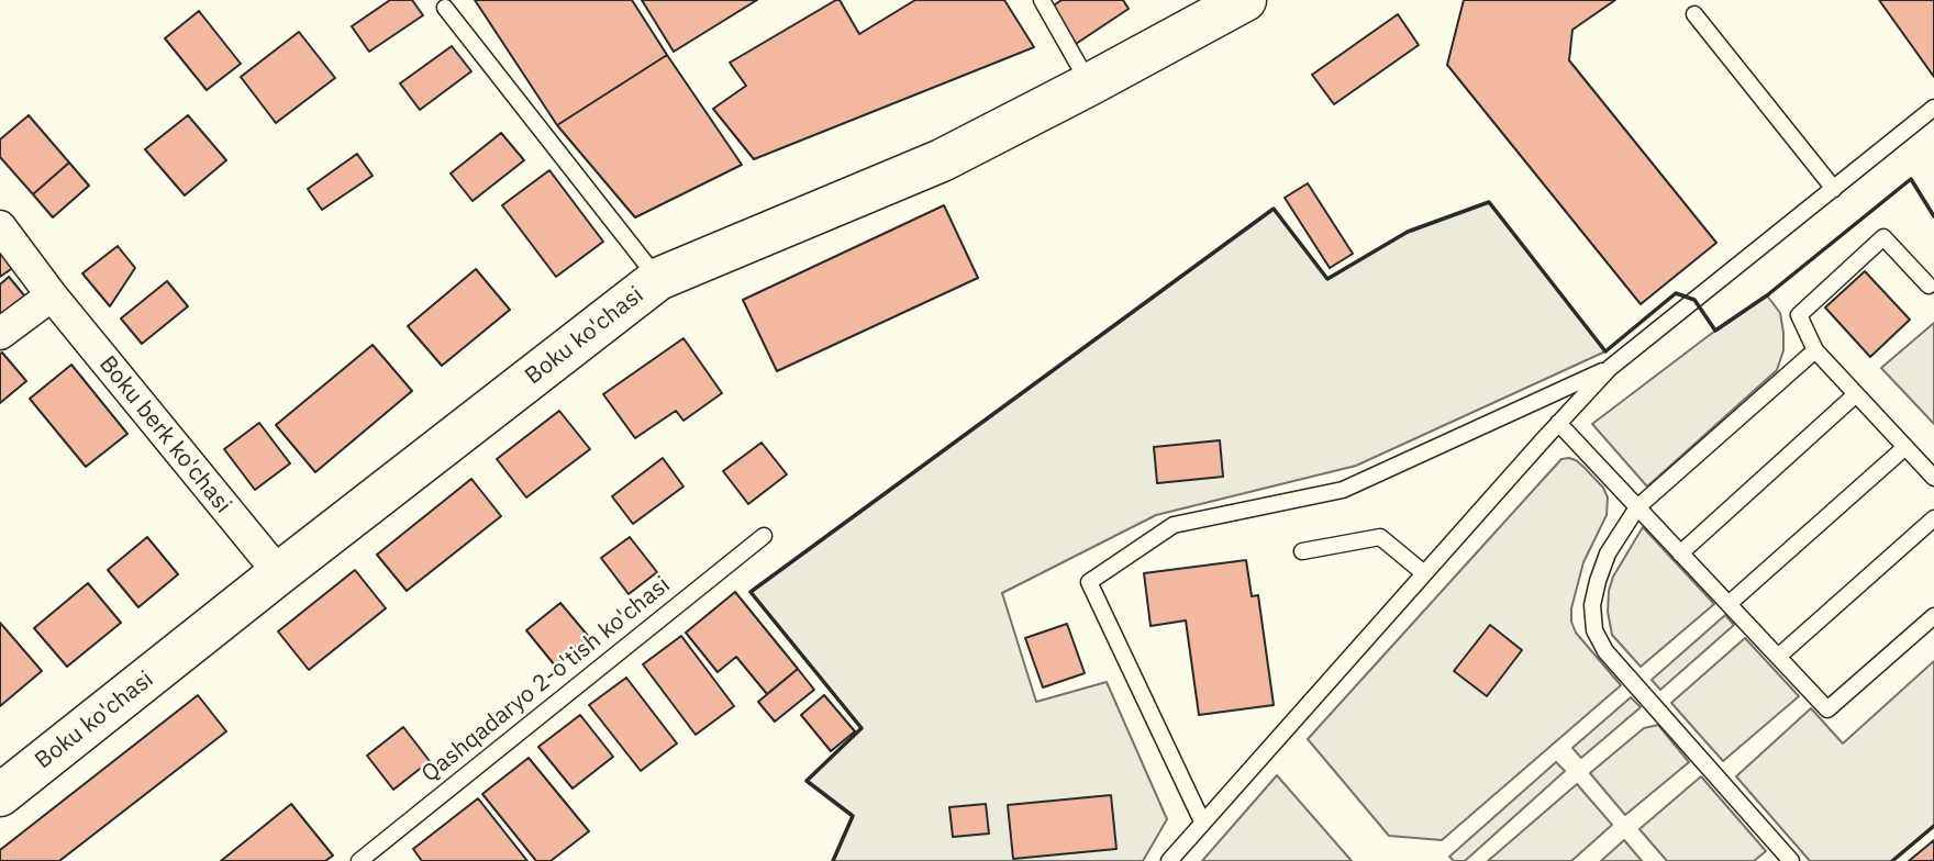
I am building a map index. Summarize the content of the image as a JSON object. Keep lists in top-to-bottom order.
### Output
{
  "streets": {
    "street": ["Boku ko'chasi", "Boku berk ko'chasi"],
    "lane": ["Qashqadaryo 2-o'tish ko'chasi"]
  },
  "crossings": [
    ["Boku ko'chasi", "Boku berk ko'chasi"]
  ]
}
